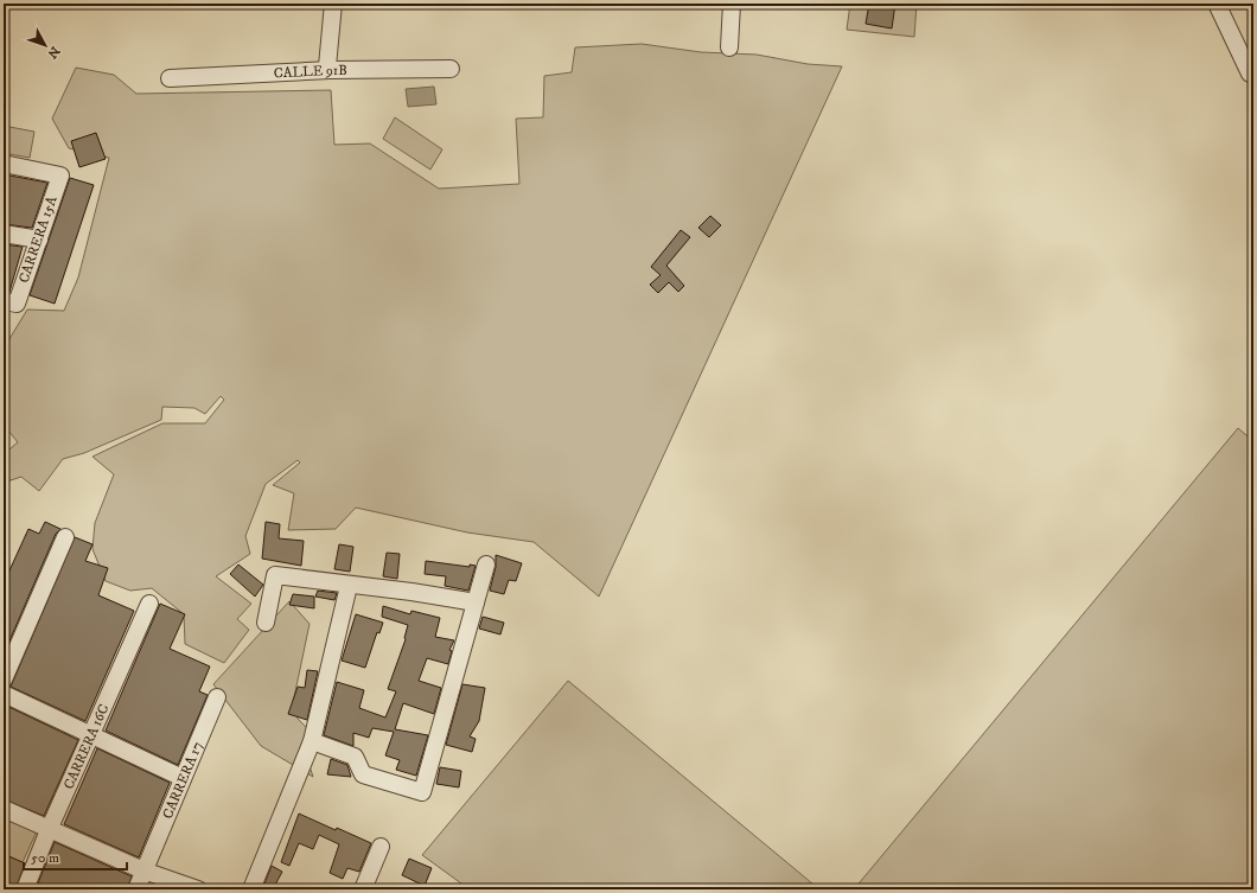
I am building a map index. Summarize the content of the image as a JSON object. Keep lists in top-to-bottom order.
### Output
{
  "streets": {
    "street": [
      "CALLE 91B",
      "CARRERA 15A",
      "CARRERA 16C",
      "CARRERA 17"
    ]
  },
  "scale_bar": "50 m",
  "north": "bottom right"
}
